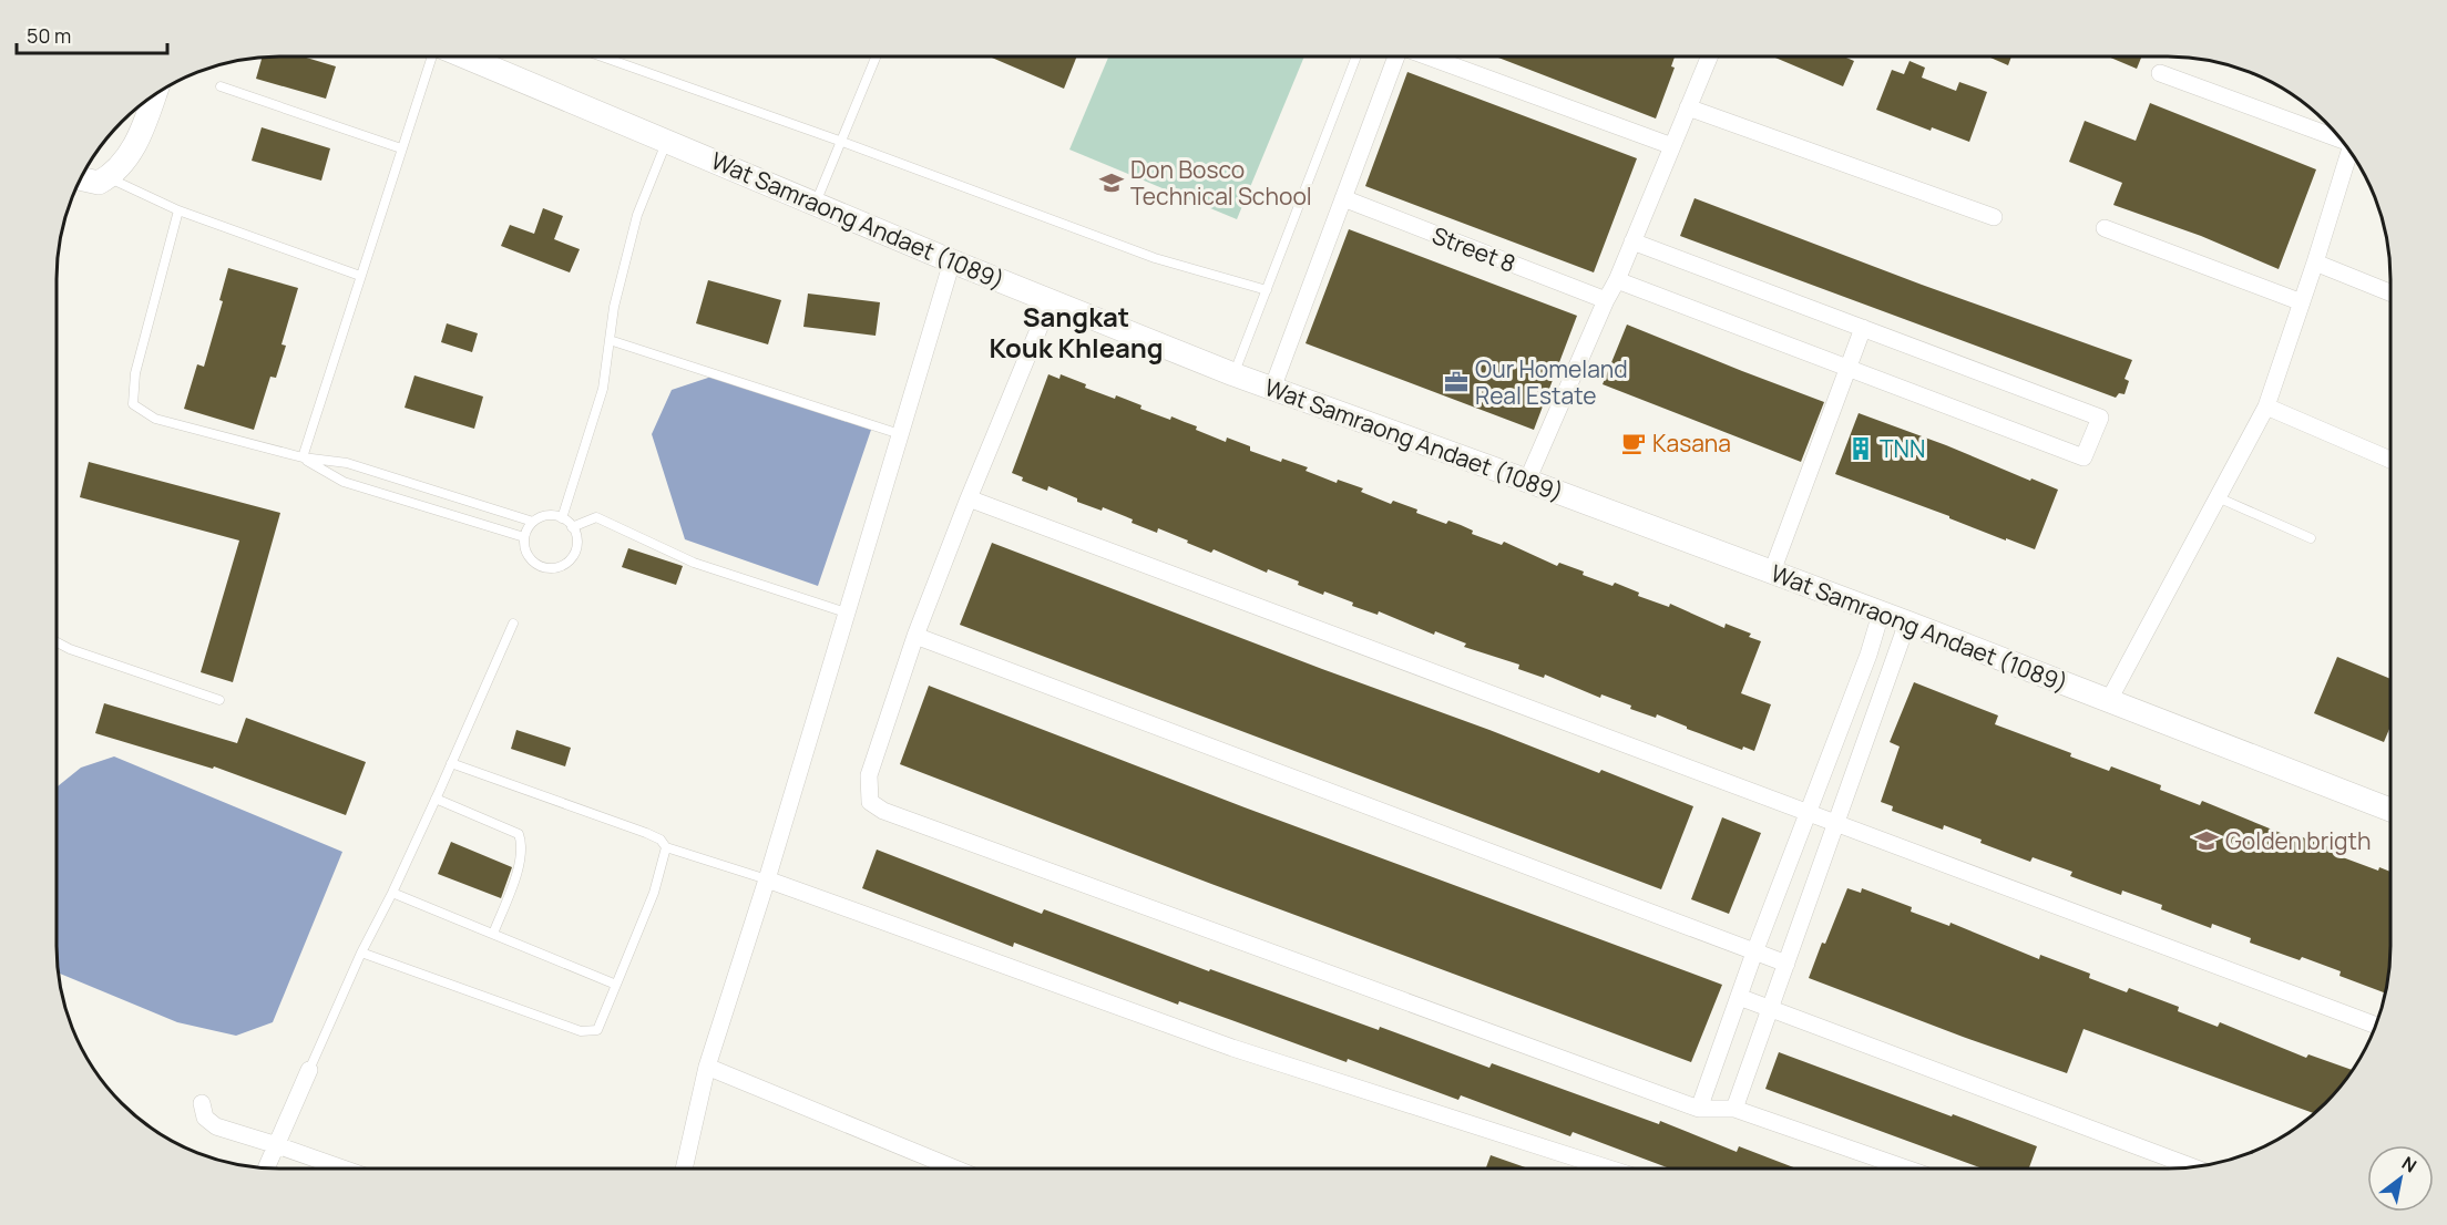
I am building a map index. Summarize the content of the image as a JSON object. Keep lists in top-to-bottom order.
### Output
{
  "streets": {
    "main road": ["Wat Samraong Andaet (1089)"],
    "street": ["Street 8"]
  },
  "districts": ["Sangkat Kouk Khleang"],
  "places": {
    "school or university": ["Don Bosco Technical School", "Golden brigth"],
    "office": ["Our Homeland Real Estate"],
    "cafe": ["Kasana"],
    "building": ["TNN"]
  },
  "scale_bar": "50 m",
  "north": "top right"
}
